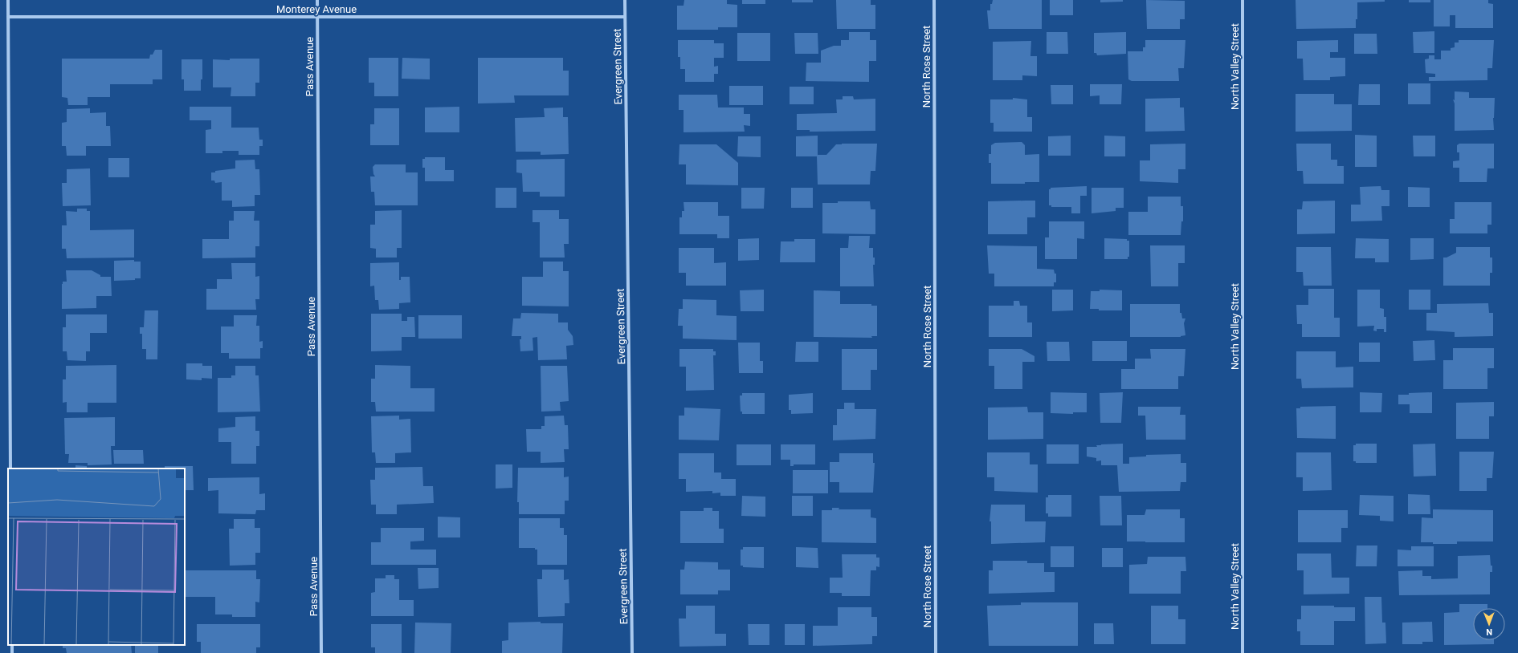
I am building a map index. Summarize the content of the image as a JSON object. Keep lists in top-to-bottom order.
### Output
{
  "streets": {
    "street": [
      "Monterey Avenue",
      "Pass Avenue",
      "Evergreen Street",
      "North Rose Street",
      "North Valley Street"
    ]
  },
  "crossings": [
    ["Monterey Avenue", "Pass Avenue"],
    ["Monterey Avenue", "Evergreen Street"]
  ],
  "north": "bottom"
}
